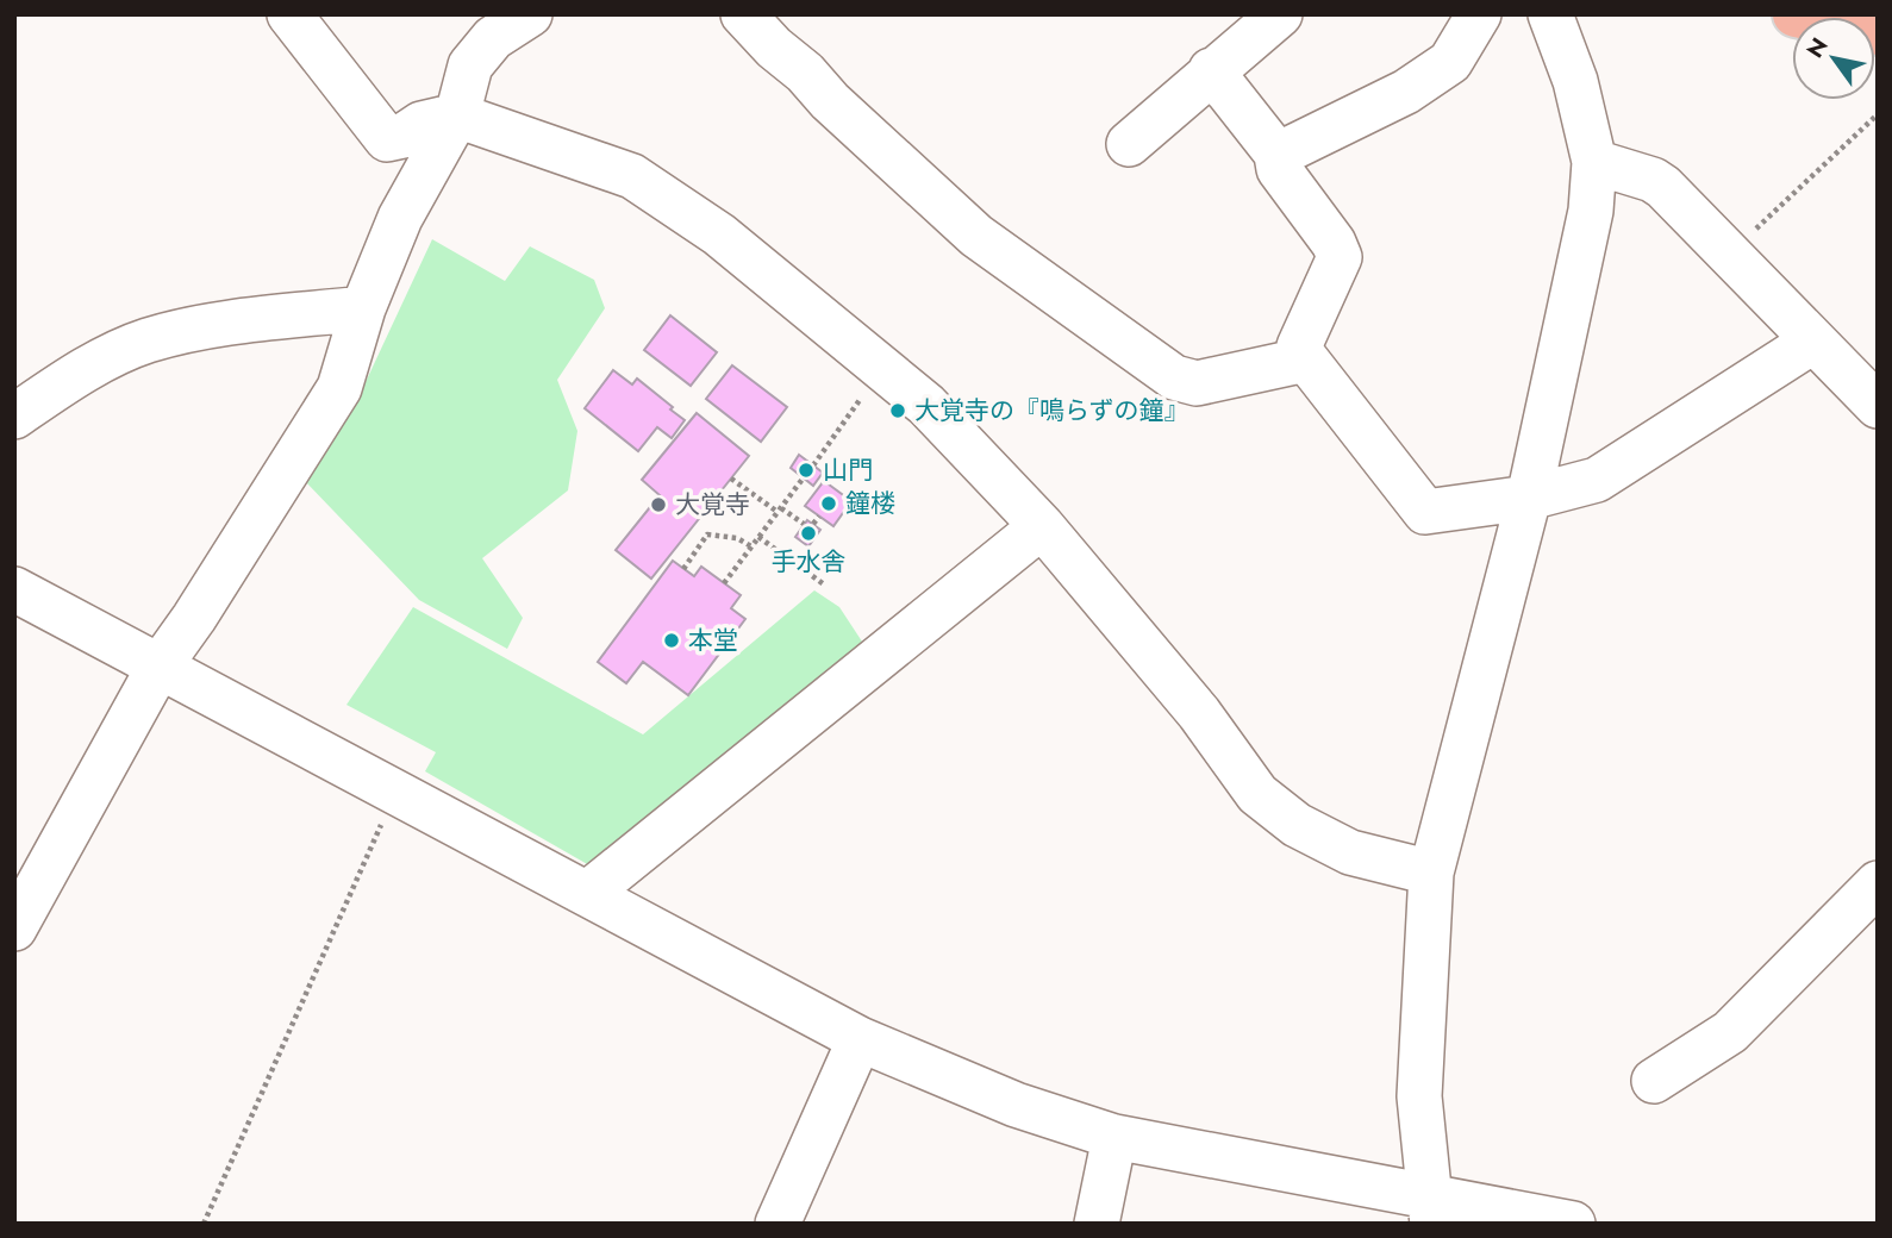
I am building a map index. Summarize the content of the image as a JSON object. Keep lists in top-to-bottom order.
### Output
{
  "places": [
    "大覚寺の『鳴らずの鐘』",
    "山門",
    "鐘楼",
    "大覚寺",
    "手水舎",
    "本堂"
  ],
  "north": "top left"
}
